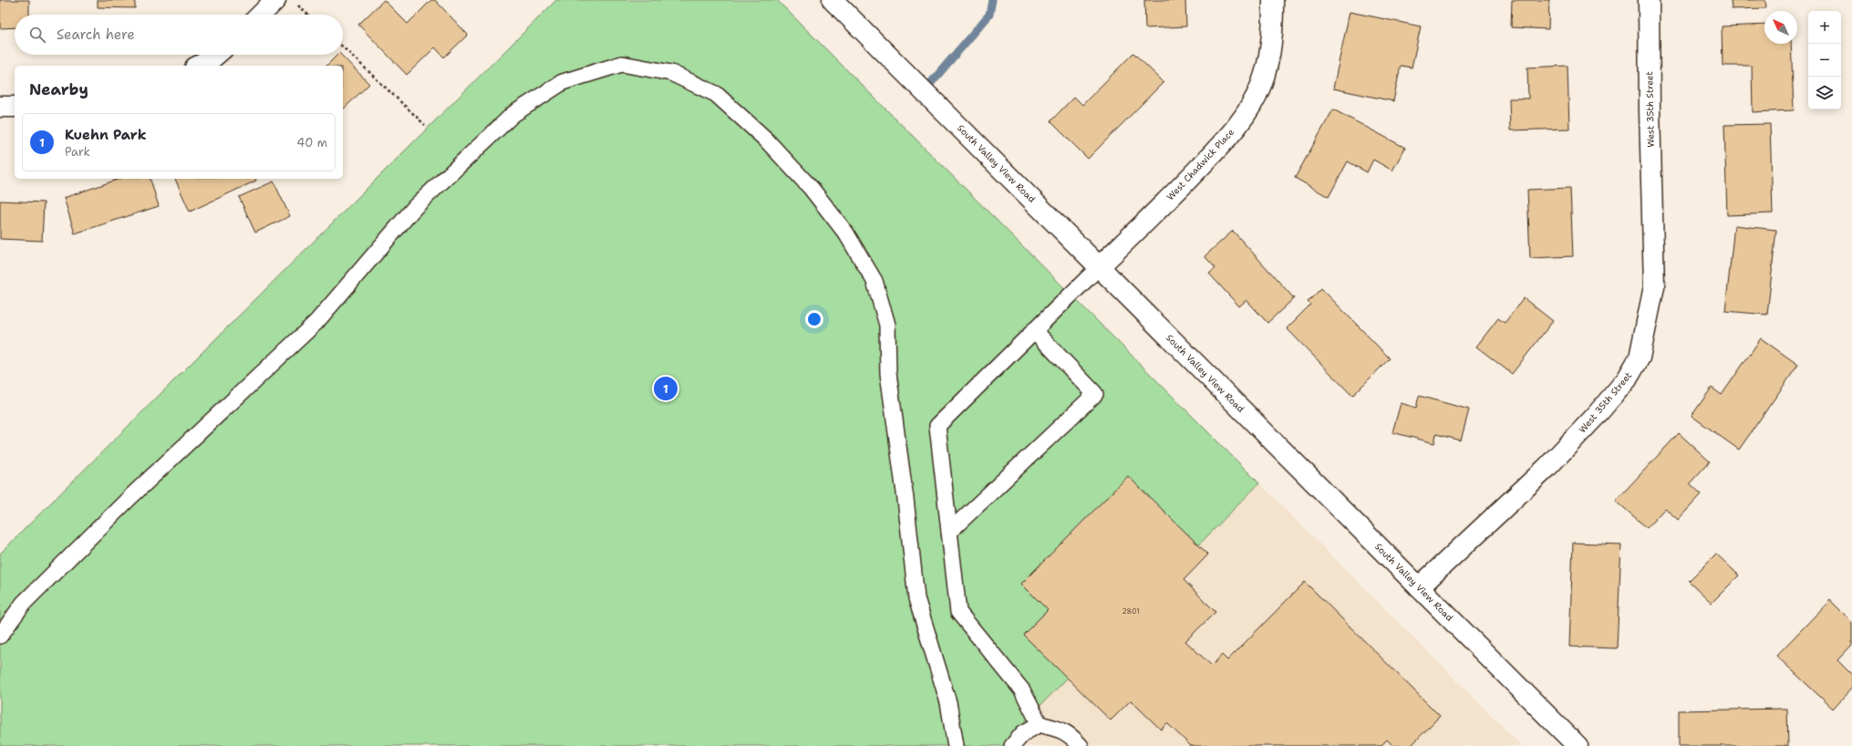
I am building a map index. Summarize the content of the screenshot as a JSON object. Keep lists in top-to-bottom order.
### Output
{
  "streets": {
    "street": ["West 35th Street", "South Valley View Road", "West Chadwick Place"]
  },
  "crossings": [
    ["West 35th Street", "South Valley View Road"],
    ["South Valley View Road", "West Chadwick Place"]
  ],
  "house_numbers": ["2801"],
  "north": "top left",
  "page": {
    "map_buttons": ["+", "−"],
    "search": "Search here",
    "heading": "Nearby",
    "list": [
      {
        "mark": "1",
        "name": "Kuehn Park",
        "note": "Park",
        "value": "40 m"
      }
    ],
    "pins": "1"
  }
}
